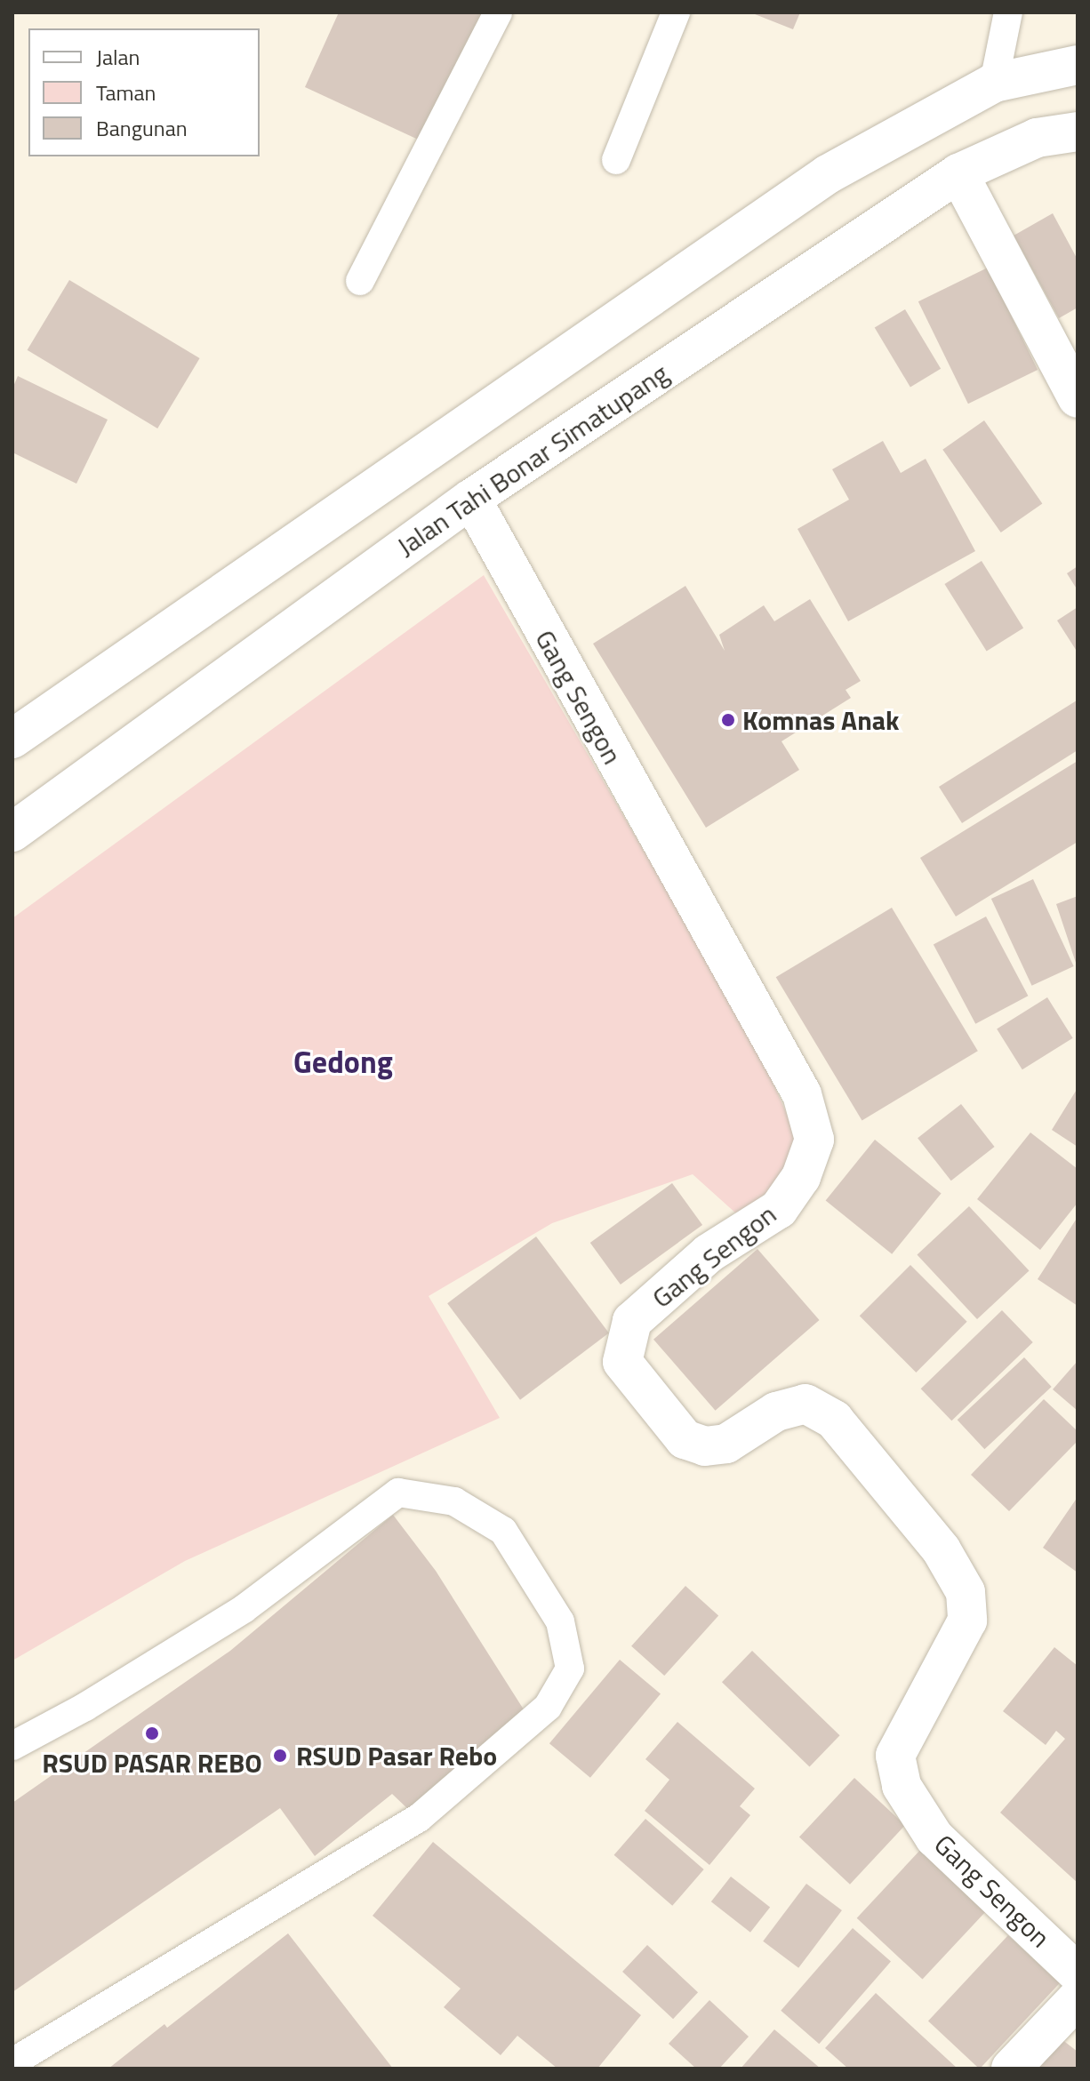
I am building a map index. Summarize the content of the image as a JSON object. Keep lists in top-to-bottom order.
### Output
{
  "streets": {
    "main road": ["Jalan Tahi Bonar Simatupang", "Gang Sengon"]
  },
  "crossings": [
    ["Jalan Tahi Bonar Simatupang", "Gang Sengon"]
  ],
  "districts": ["Gedong"],
  "places": ["Komnas Anak", "RSUD PASAR REBO", "RSUD Pasar Rebo"],
  "legend": ["Jalan", "Taman", "Bangunan"]
}
